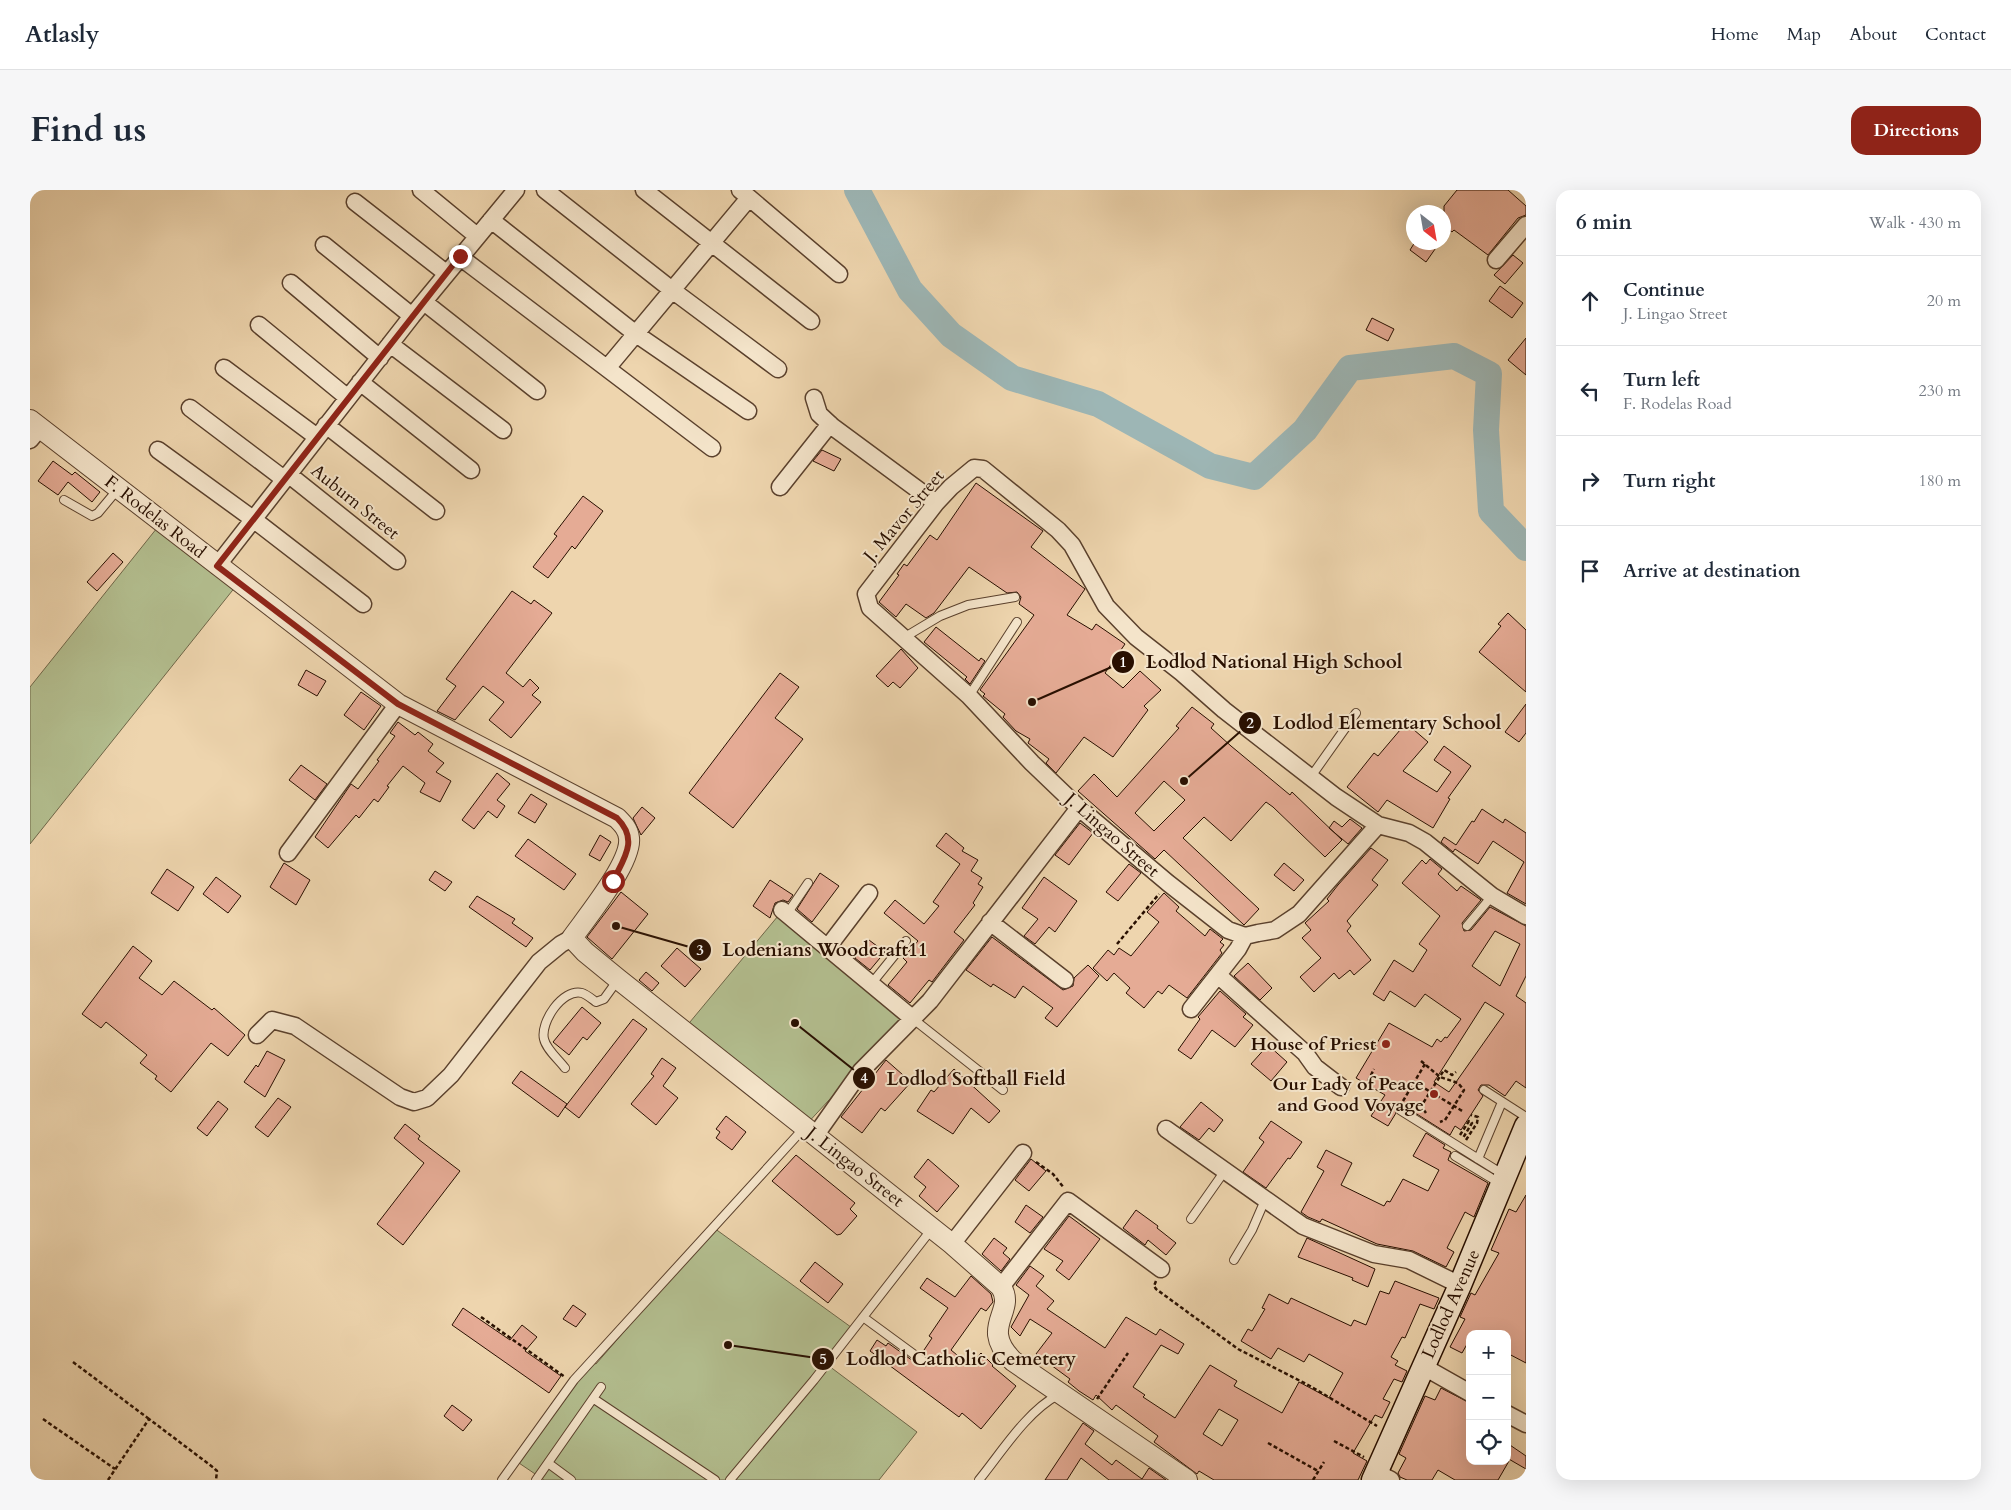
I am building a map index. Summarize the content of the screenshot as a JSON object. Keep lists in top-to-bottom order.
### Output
{
  "streets": {
    "main road": ["Lodlod Avenue"],
    "street": [
      "Auburn Street",
      "J. Mavor Street",
      "F. Rodelas Road",
      "J. Lingao Street"
    ]
  },
  "crossings": [
    ["J. Mavor Street", "J. Lingao Street"],
    ["F. Rodelas Road", "J. Lingao Street"]
  ],
  "places": [
    "Lodlod National High School",
    "Lodlod Elementary School",
    "Lodenians Woodcraft11",
    "Lodlod Softball Field",
    "House of Priest",
    "Our Lady of Peace and Good Voyage",
    "Lodlod Catholic Cemetery"
  ],
  "north": "bottom right",
  "page": {
    "header": "Atlasly",
    "nav": [
      "Home",
      "Map",
      "About",
      "Contact"
    ],
    "title": "Find us",
    "buttons": "Directions",
    "heading": ["6 min", "Walk · 430 m"],
    "list": [
      ["Continue", "J. Lingao Street", "20 m"],
      ["Turn left", "F. Rodelas Road", "230 m"],
      ["Turn right", "180 m"],
      "Arrive at destination"
    ],
    "map_buttons": ["+", "−"]
  }
}
